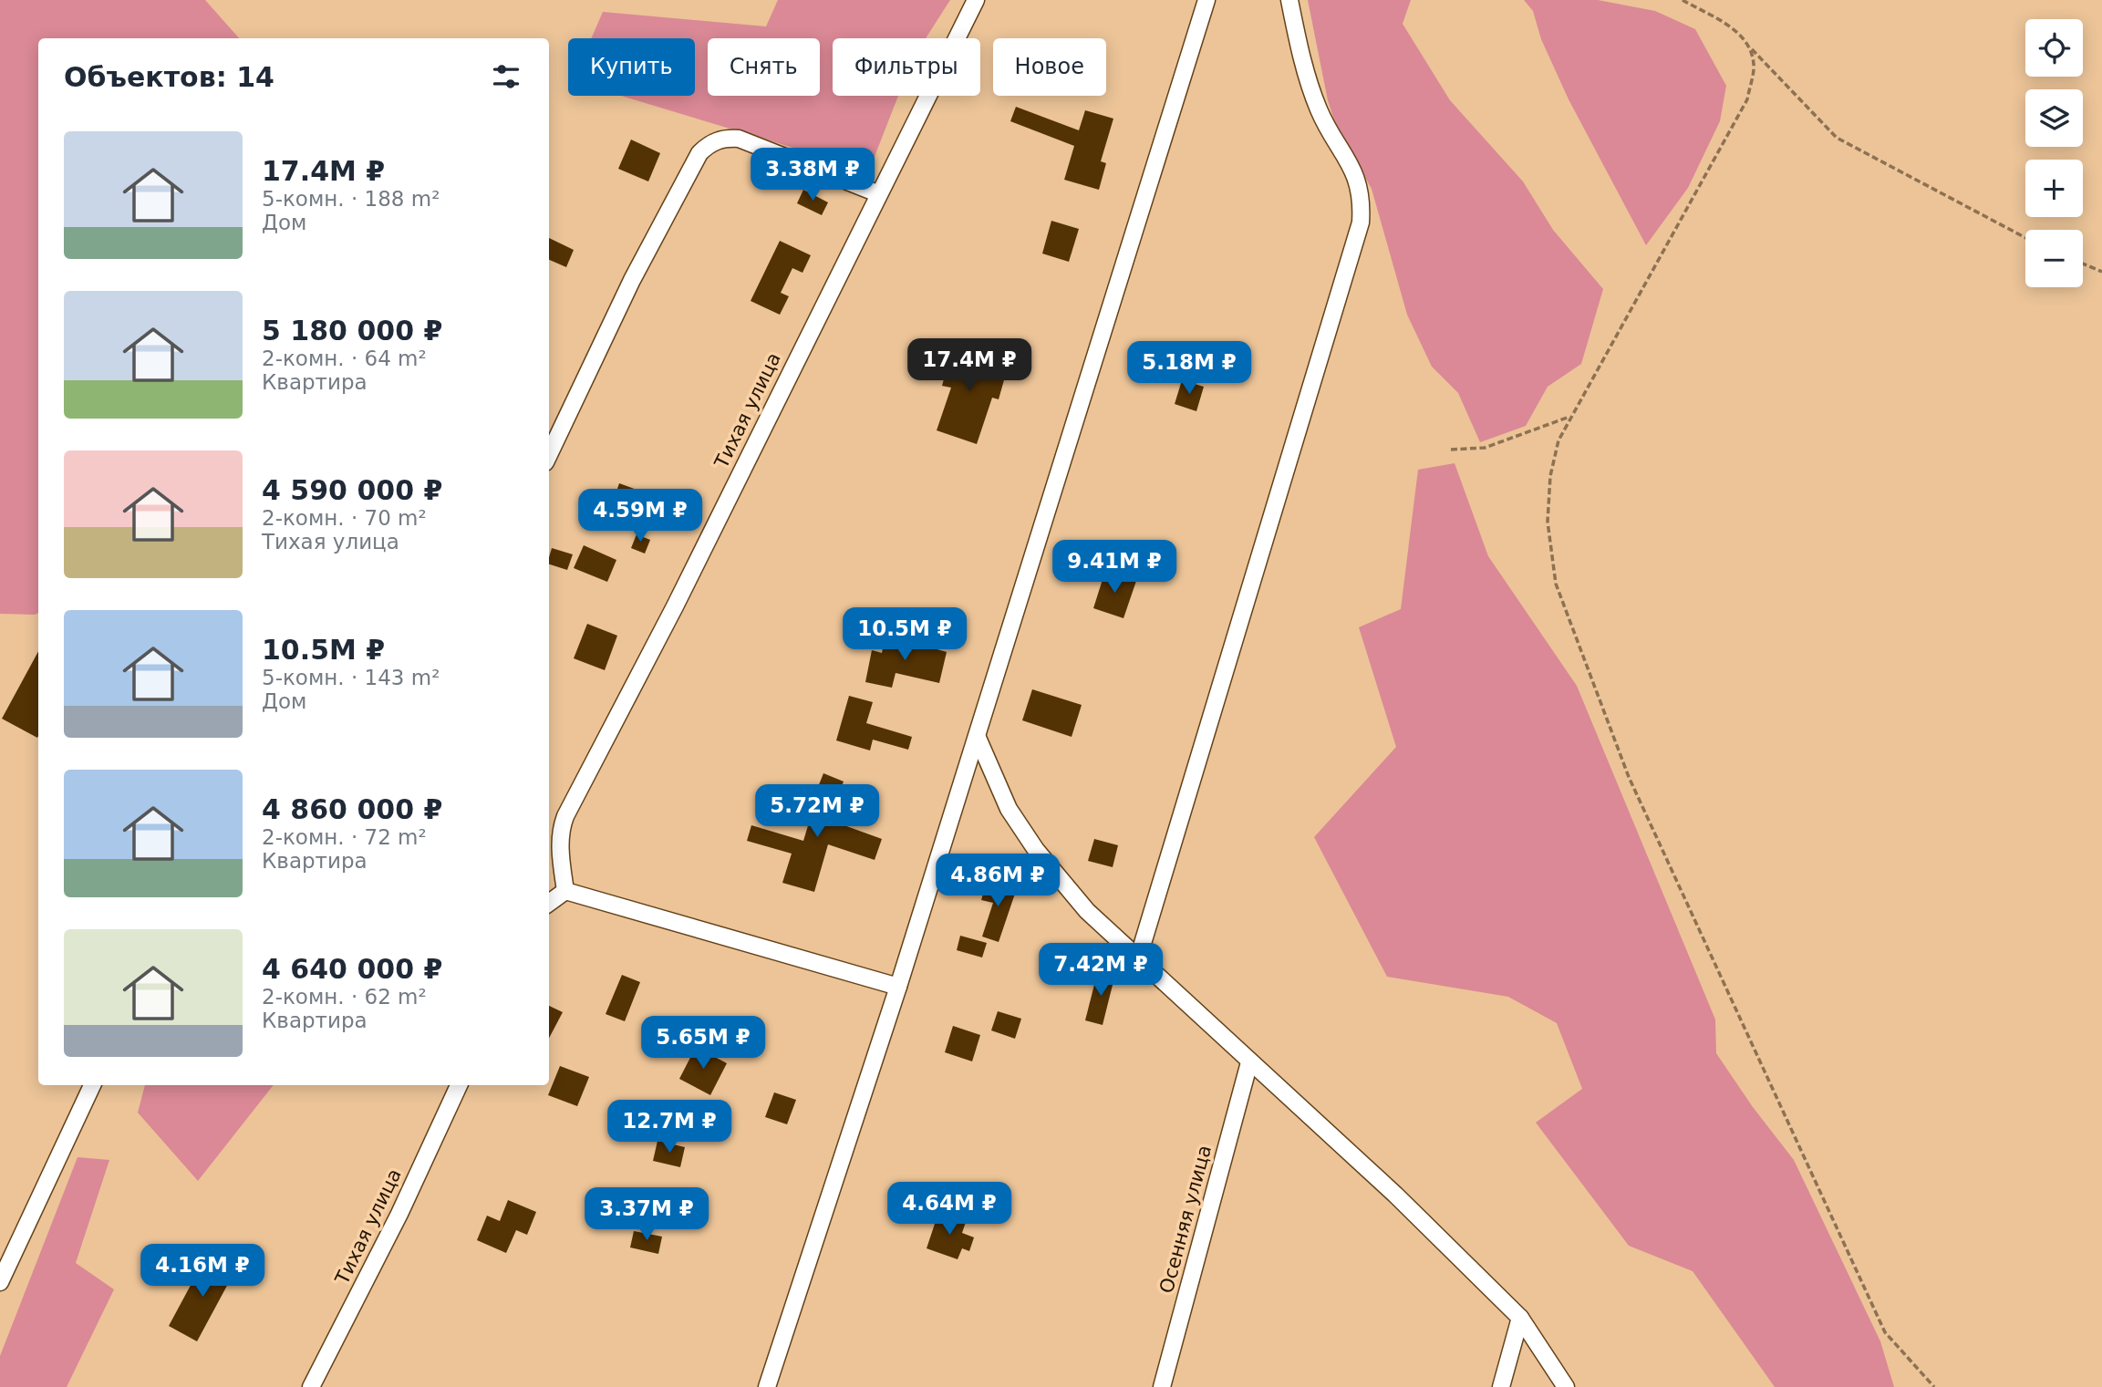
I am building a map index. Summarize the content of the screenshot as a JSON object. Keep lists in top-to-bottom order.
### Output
{
  "streets": {
    "street": ["Тихая улица", "Осенняя улица"]
  },
  "page": {
    "map_buttons": ["+", "−"],
    "chip": [
      "Купить",
      "Снять",
      "Фильтры",
      "Новое"
    ],
    "heading": "Объектов: 14",
    "list": [
      {
        "name": "17.4M ₽",
        "note": "5-комн. · 188 m² · Дом"
      },
      {
        "name": "5 180 000 ₽",
        "note": "2-комн. · 64 m² · Квартира"
      },
      {
        "name": "4 590 000 ₽",
        "note": "2-комн. · 70 m² · Тихая улица"
      },
      {
        "name": "10.5M ₽",
        "note": "5-комн. · 143 m² · Дом"
      },
      {
        "name": "4 860 000 ₽",
        "note": "2-комн. · 72 m² · Квартира"
      },
      {
        "name": "4 640 000 ₽",
        "note": "2-комн. · 62 m² · Квартира"
      }
    ],
    "price": [
      "3.38M ₽",
      "17.4M ₽",
      "5.18M ₽",
      "4.59M ₽",
      "9.41M ₽",
      "10.5M ₽",
      "5.72M ₽",
      "4.86M ₽",
      "7.42M ₽",
      "5.65M ₽",
      "12.7M ₽",
      "4.64M ₽",
      "3.37M ₽",
      "4.16M ₽"
    ]
  }
}
